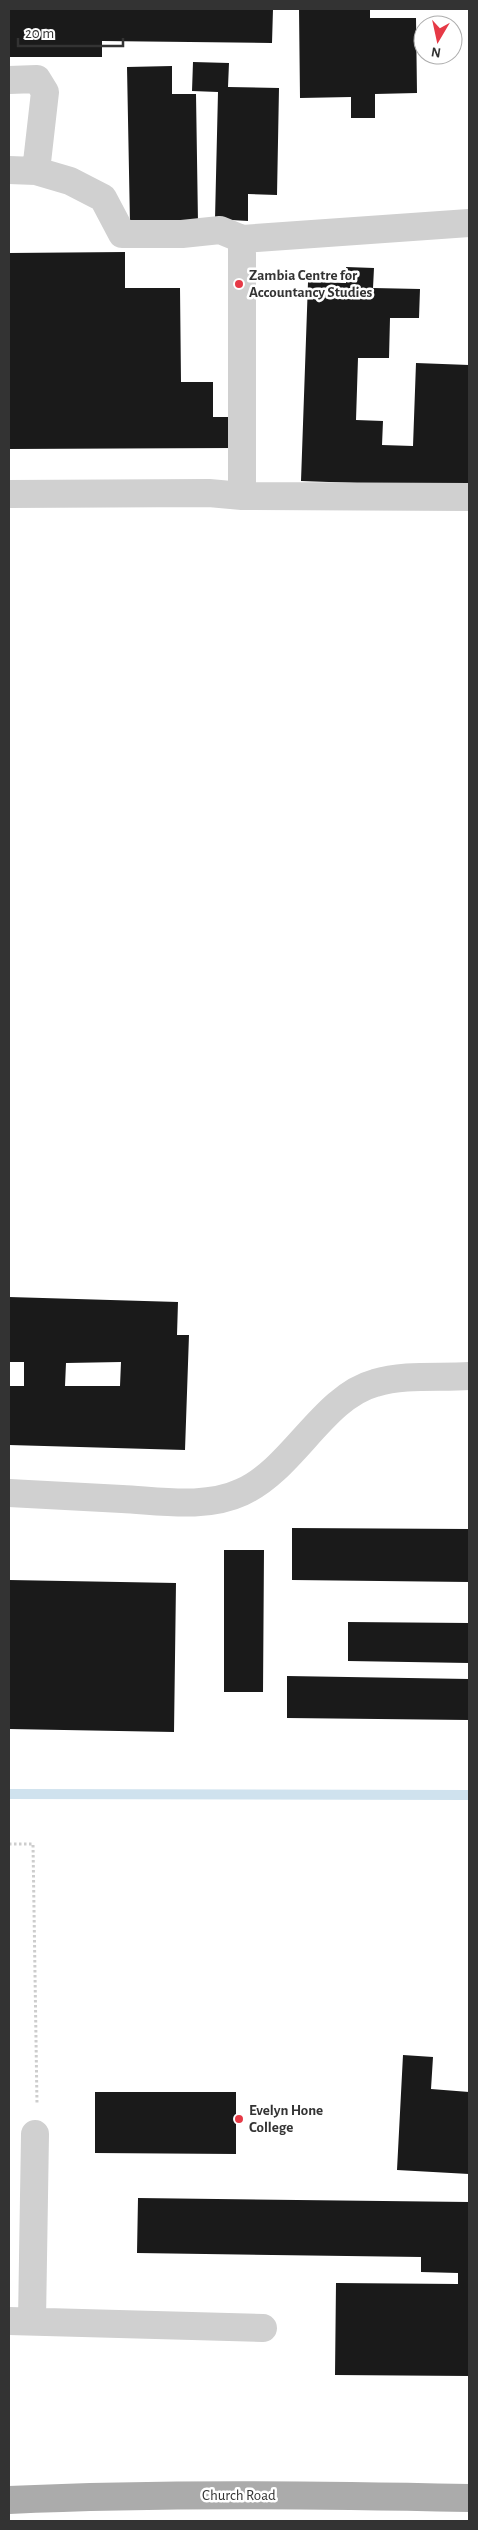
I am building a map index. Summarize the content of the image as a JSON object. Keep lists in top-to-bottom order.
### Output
{
  "streets": {
    "main road": ["Church Road"]
  },
  "places": ["Zambia Centre for Accountancy Studies", "Evelyn Hone College"],
  "scale_bar": "20 m",
  "north": "bottom"
}
